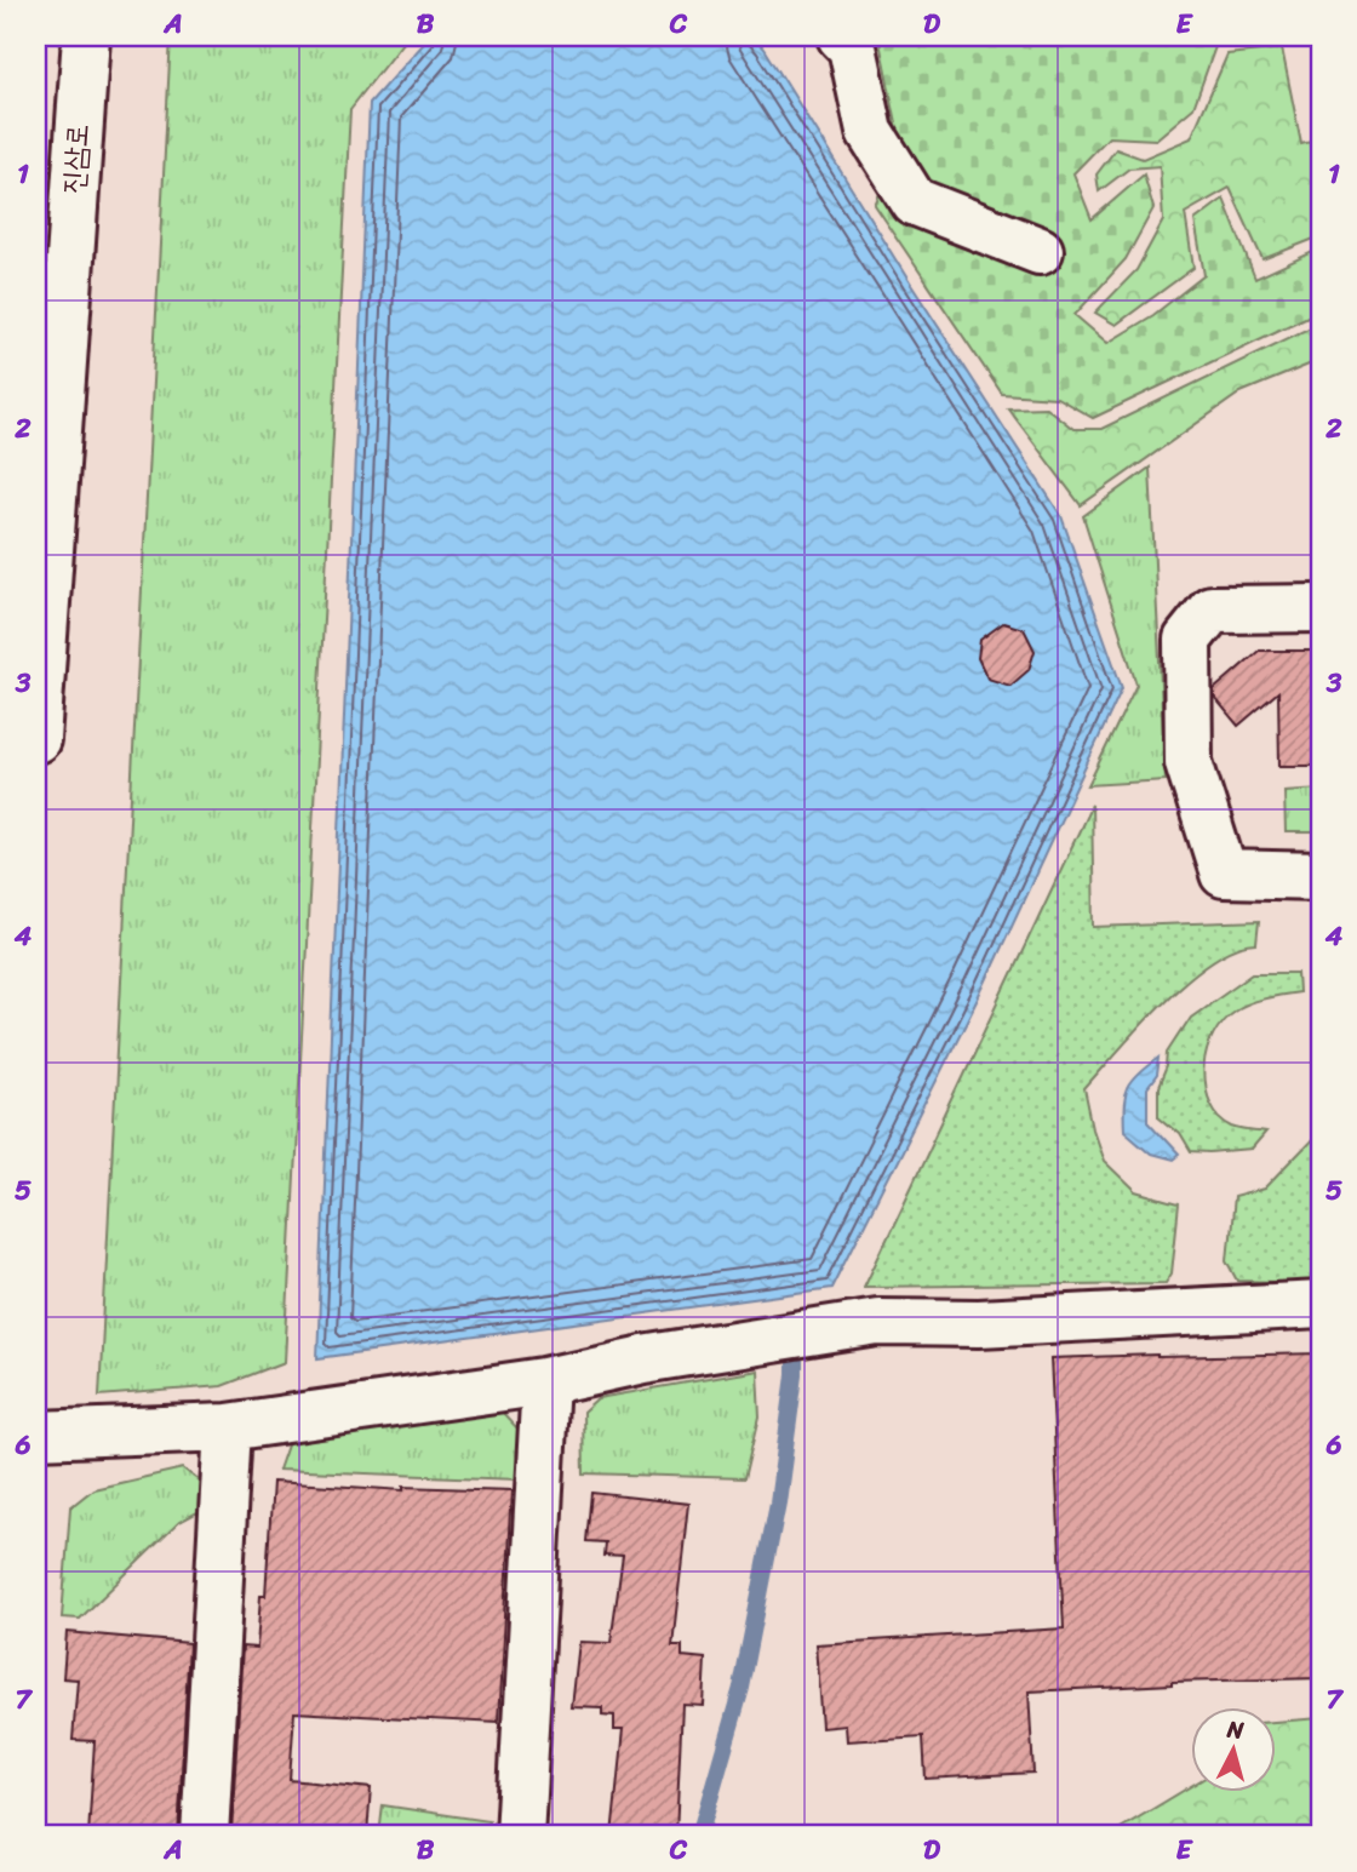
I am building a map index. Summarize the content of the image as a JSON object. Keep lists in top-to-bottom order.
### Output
{
  "streets": {
    "street": ["진삼로"]
  },
  "north": "top",
  "grid": {
    "columns": [
      "A",
      "B",
      "C",
      "D",
      "E"
    ],
    "rows": [
      "1",
      "2",
      "3",
      "4",
      "5",
      "6",
      "7"
    ]
  }
}
